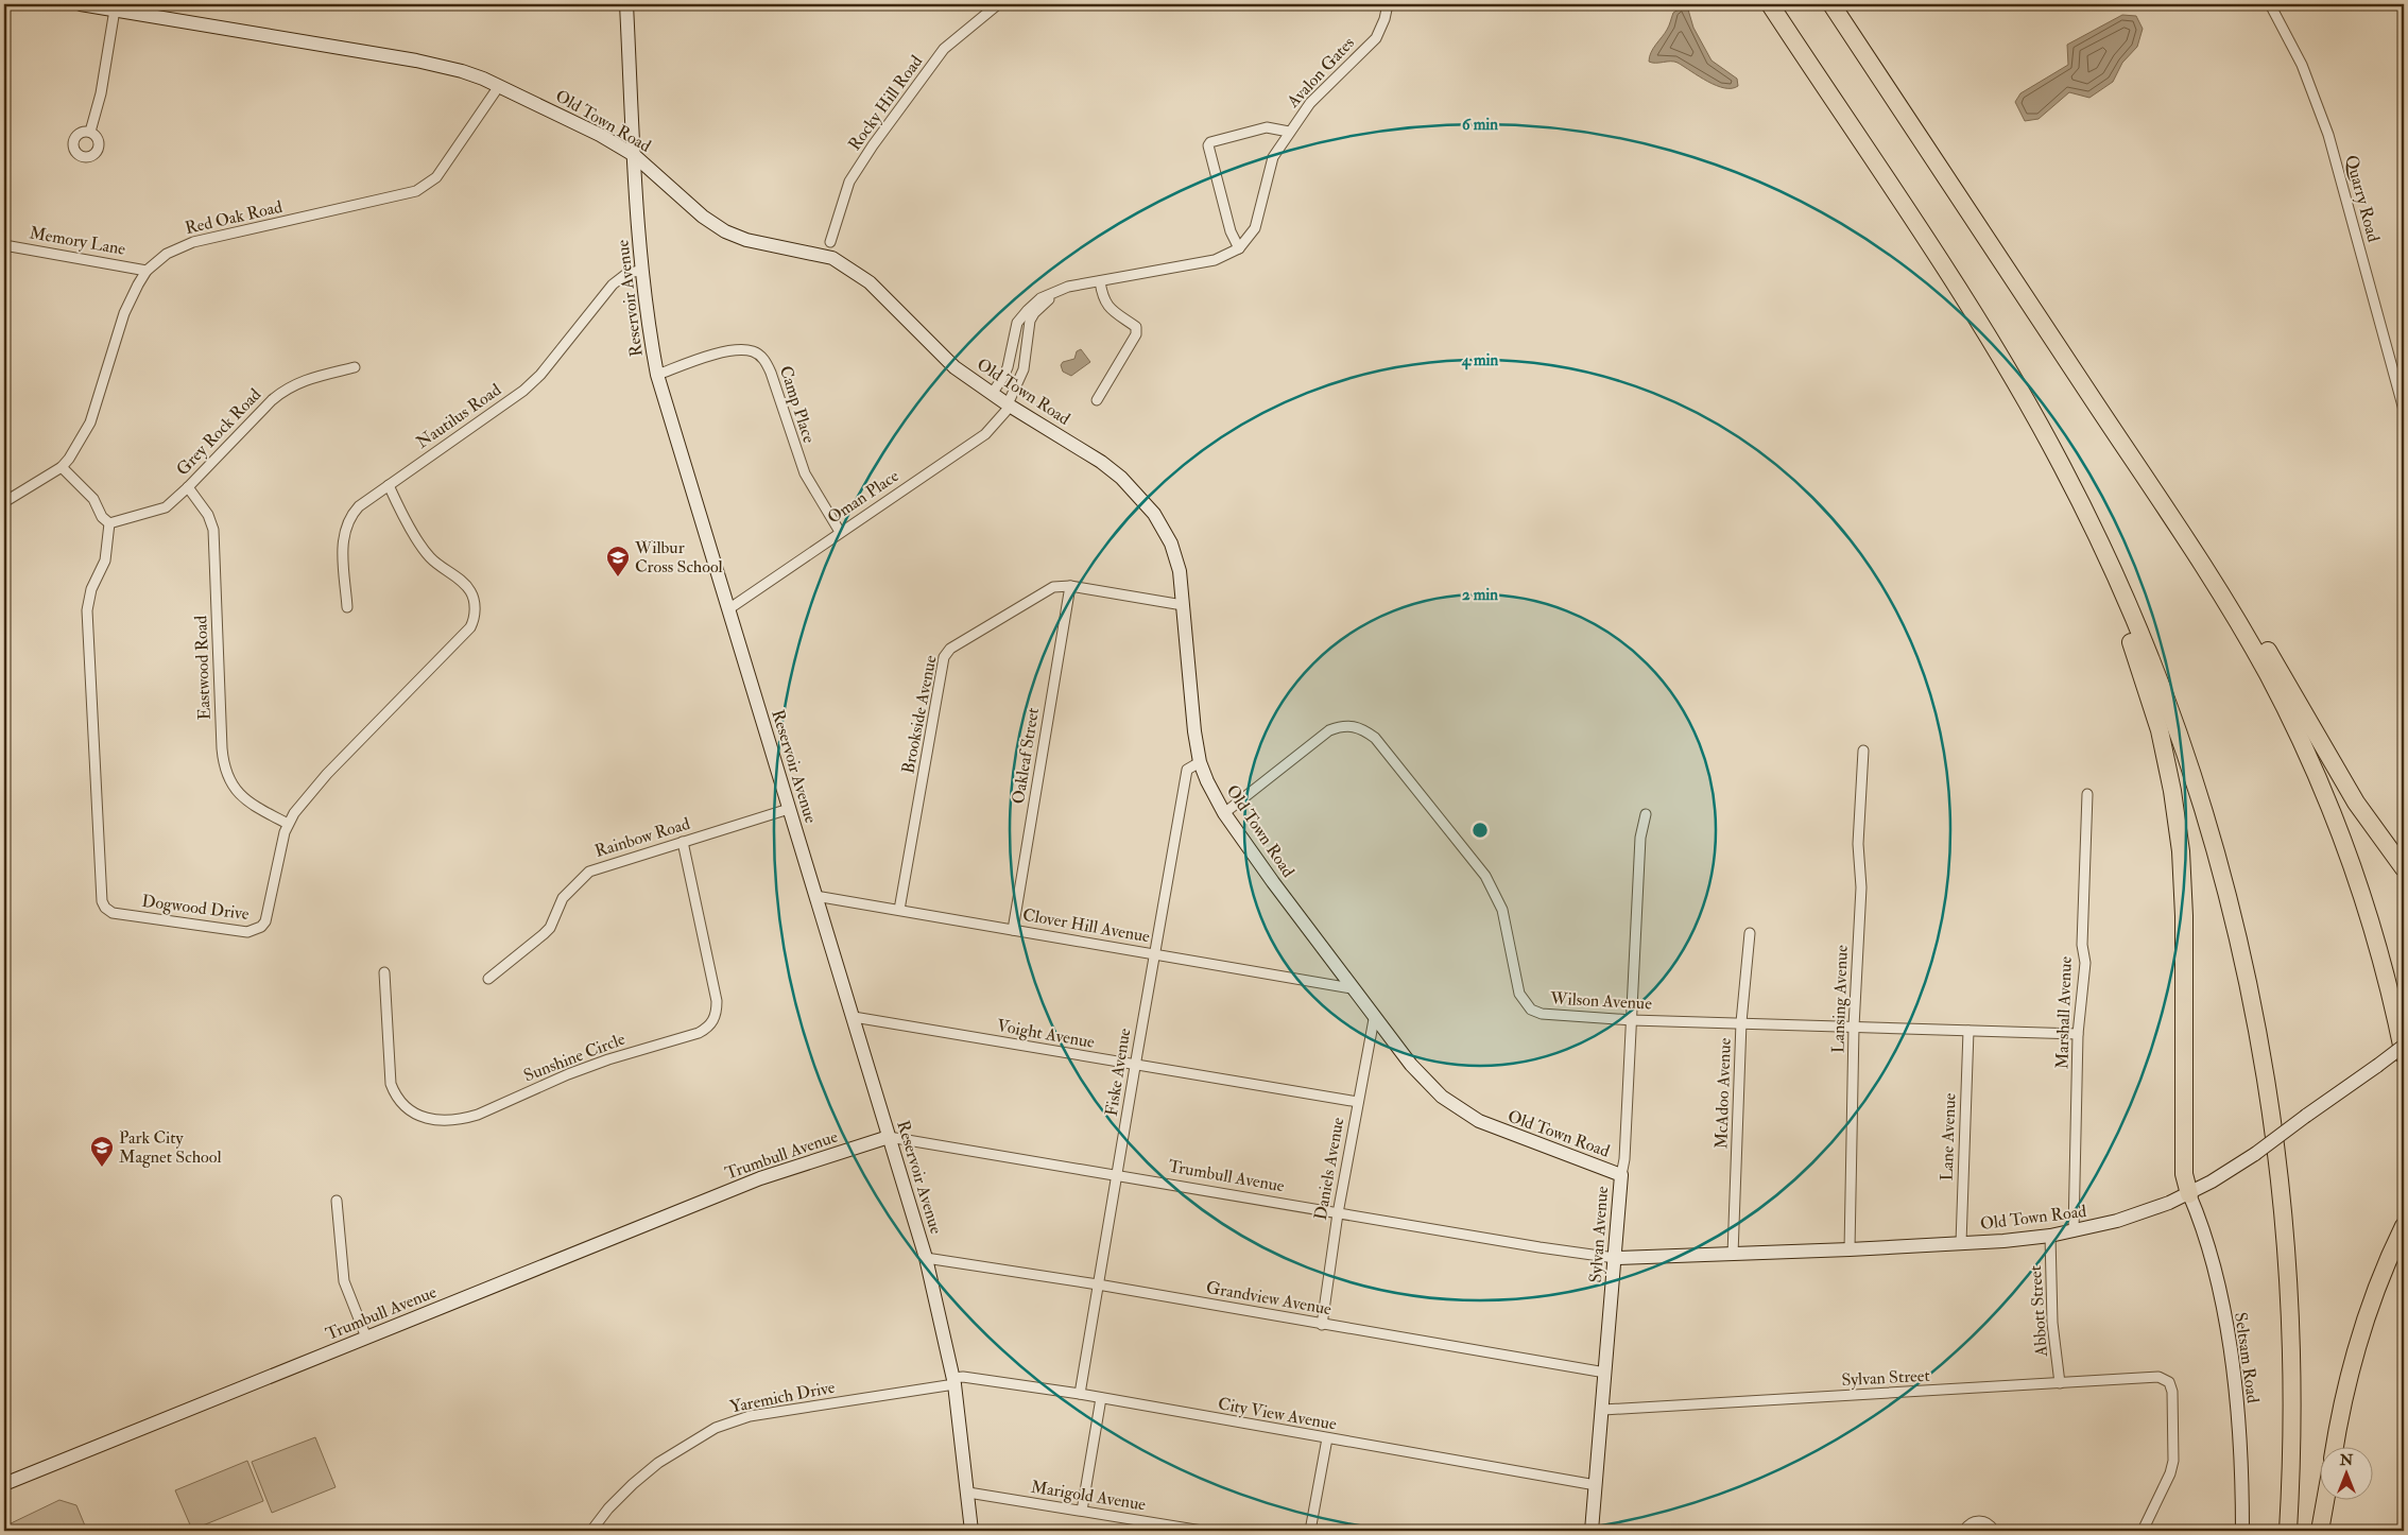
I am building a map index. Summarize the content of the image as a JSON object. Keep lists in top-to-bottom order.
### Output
{
  "streets": {
    "main road": [
      "Old Town Road",
      "Reservoir Avenue",
      "Trumbull Avenue",
      "Sylvan Avenue",
      "Seltsam Road"
    ],
    "street": [
      "Avalon Gates",
      "Rocky Hill Road",
      "Quarry Road",
      "Red Oak Road",
      "Memory Lane",
      "Camp Place",
      "Nautilus Road",
      "Grey Rock Road",
      "Oman Place",
      "Eastwood Road",
      "Brookside Avenue",
      "Oakleaf Street",
      "Rainbow Road",
      "Dogwood Drive",
      "Clover Hill Avenue",
      "Lansing Avenue",
      "Wilson Avenue",
      "Marshall Avenue",
      "Voight Avenue",
      "Sunshine Circle",
      "Fiske Avenue",
      "McAdoo Avenue",
      "Lane Avenue",
      "Daniels Avenue",
      "Grandview Avenue",
      "Abbott Street",
      "Sylvan Street",
      "Yaremich Drive",
      "City View Avenue",
      "Marigold Avenue"
    ]
  },
  "crossings": [
    ["Avalon Gates", "Old Town Road"],
    ["Avalon Gates", "Oman Place"],
    ["Old Town Road", "Red Oak Road"],
    ["Old Town Road", "Reservoir Avenue"],
    ["Old Town Road", "Oman Place"],
    ["Old Town Road", "Brookside Avenue"],
    ["Old Town Road", "Clover Hill Avenue"],
    ["Old Town Road", "Lansing Avenue"],
    ["Old Town Road", "Wilson Avenue"],
    ["Old Town Road", "Marshall Avenue"],
    ["Old Town Road", "Fiske Avenue"],
    ["Old Town Road", "McAdoo Avenue"],
    ["Old Town Road", "Lane Avenue"],
    ["Old Town Road", "Trumbull Avenue"],
    ["Old Town Road", "Daniels Avenue"],
    ["Old Town Road", "Sylvan Avenue"],
    ["Old Town Road", "Abbott Street"],
    ["Old Town Road", "Seltsam Road"],
    ["Red Oak Road", "Memory Lane"],
    ["Reservoir Avenue", "Camp Place"],
    ["Reservoir Avenue", "Nautilus Road"],
    ["Reservoir Avenue", "Oman Place"],
    ["Reservoir Avenue", "Rainbow Road"],
    ["Reservoir Avenue", "Clover Hill Avenue"],
    ["Reservoir Avenue", "Voight Avenue"],
    ["Reservoir Avenue", "Trumbull Avenue"],
    ["Reservoir Avenue", "Grandview Avenue"],
    ["Reservoir Avenue", "Yaremich Drive"],
    ["Reservoir Avenue", "City View Avenue"],
    ["Reservoir Avenue", "Marigold Avenue"],
    ["Camp Place", "Oman Place"],
    ["Nautilus Road", "Dogwood Drive"],
    ["Grey Rock Road", "Eastwood Road"],
    ["Grey Rock Road", "Dogwood Drive"],
    ["Eastwood Road", "Dogwood Drive"],
    ["Brookside Avenue", "Oakleaf Street"],
    ["Brookside Avenue", "Clover Hill Avenue"],
    ["Oakleaf Street", "Clover Hill Avenue"],
    ["Rainbow Road", "Sunshine Circle"],
    ["Clover Hill Avenue", "Fiske Avenue"],
    ["Lansing Avenue", "Wilson Avenue"],
    ["Wilson Avenue", "Marshall Avenue"],
    ["Wilson Avenue", "McAdoo Avenue"],
    ["Wilson Avenue", "Lane Avenue"],
    ["Wilson Avenue", "Sylvan Avenue"],
    ["Voight Avenue", "Fiske Avenue"],
    ["Voight Avenue", "Daniels Avenue"],
    ["Fiske Avenue", "Trumbull Avenue"],
    ["Fiske Avenue", "Grandview Avenue"],
    ["Fiske Avenue", "City View Avenue"],
    ["Trumbull Avenue", "Daniels Avenue"],
    ["Trumbull Avenue", "Sylvan Avenue"],
    ["Daniels Avenue", "Grandview Avenue"],
    ["Sylvan Avenue", "Grandview Avenue"],
    ["Sylvan Avenue", "Sylvan Street"],
    ["Sylvan Avenue", "City View Avenue"],
    ["Abbott Street", "Sylvan Street"],
    ["Yaremich Drive", "City View Avenue"]
  ],
  "places": {
    "school or university": ["Wilbur Cross School", "Park City Magnet School"]
  },
  "north": "top",
  "rings": ["6 min", "4 min", "2 min"]
}
